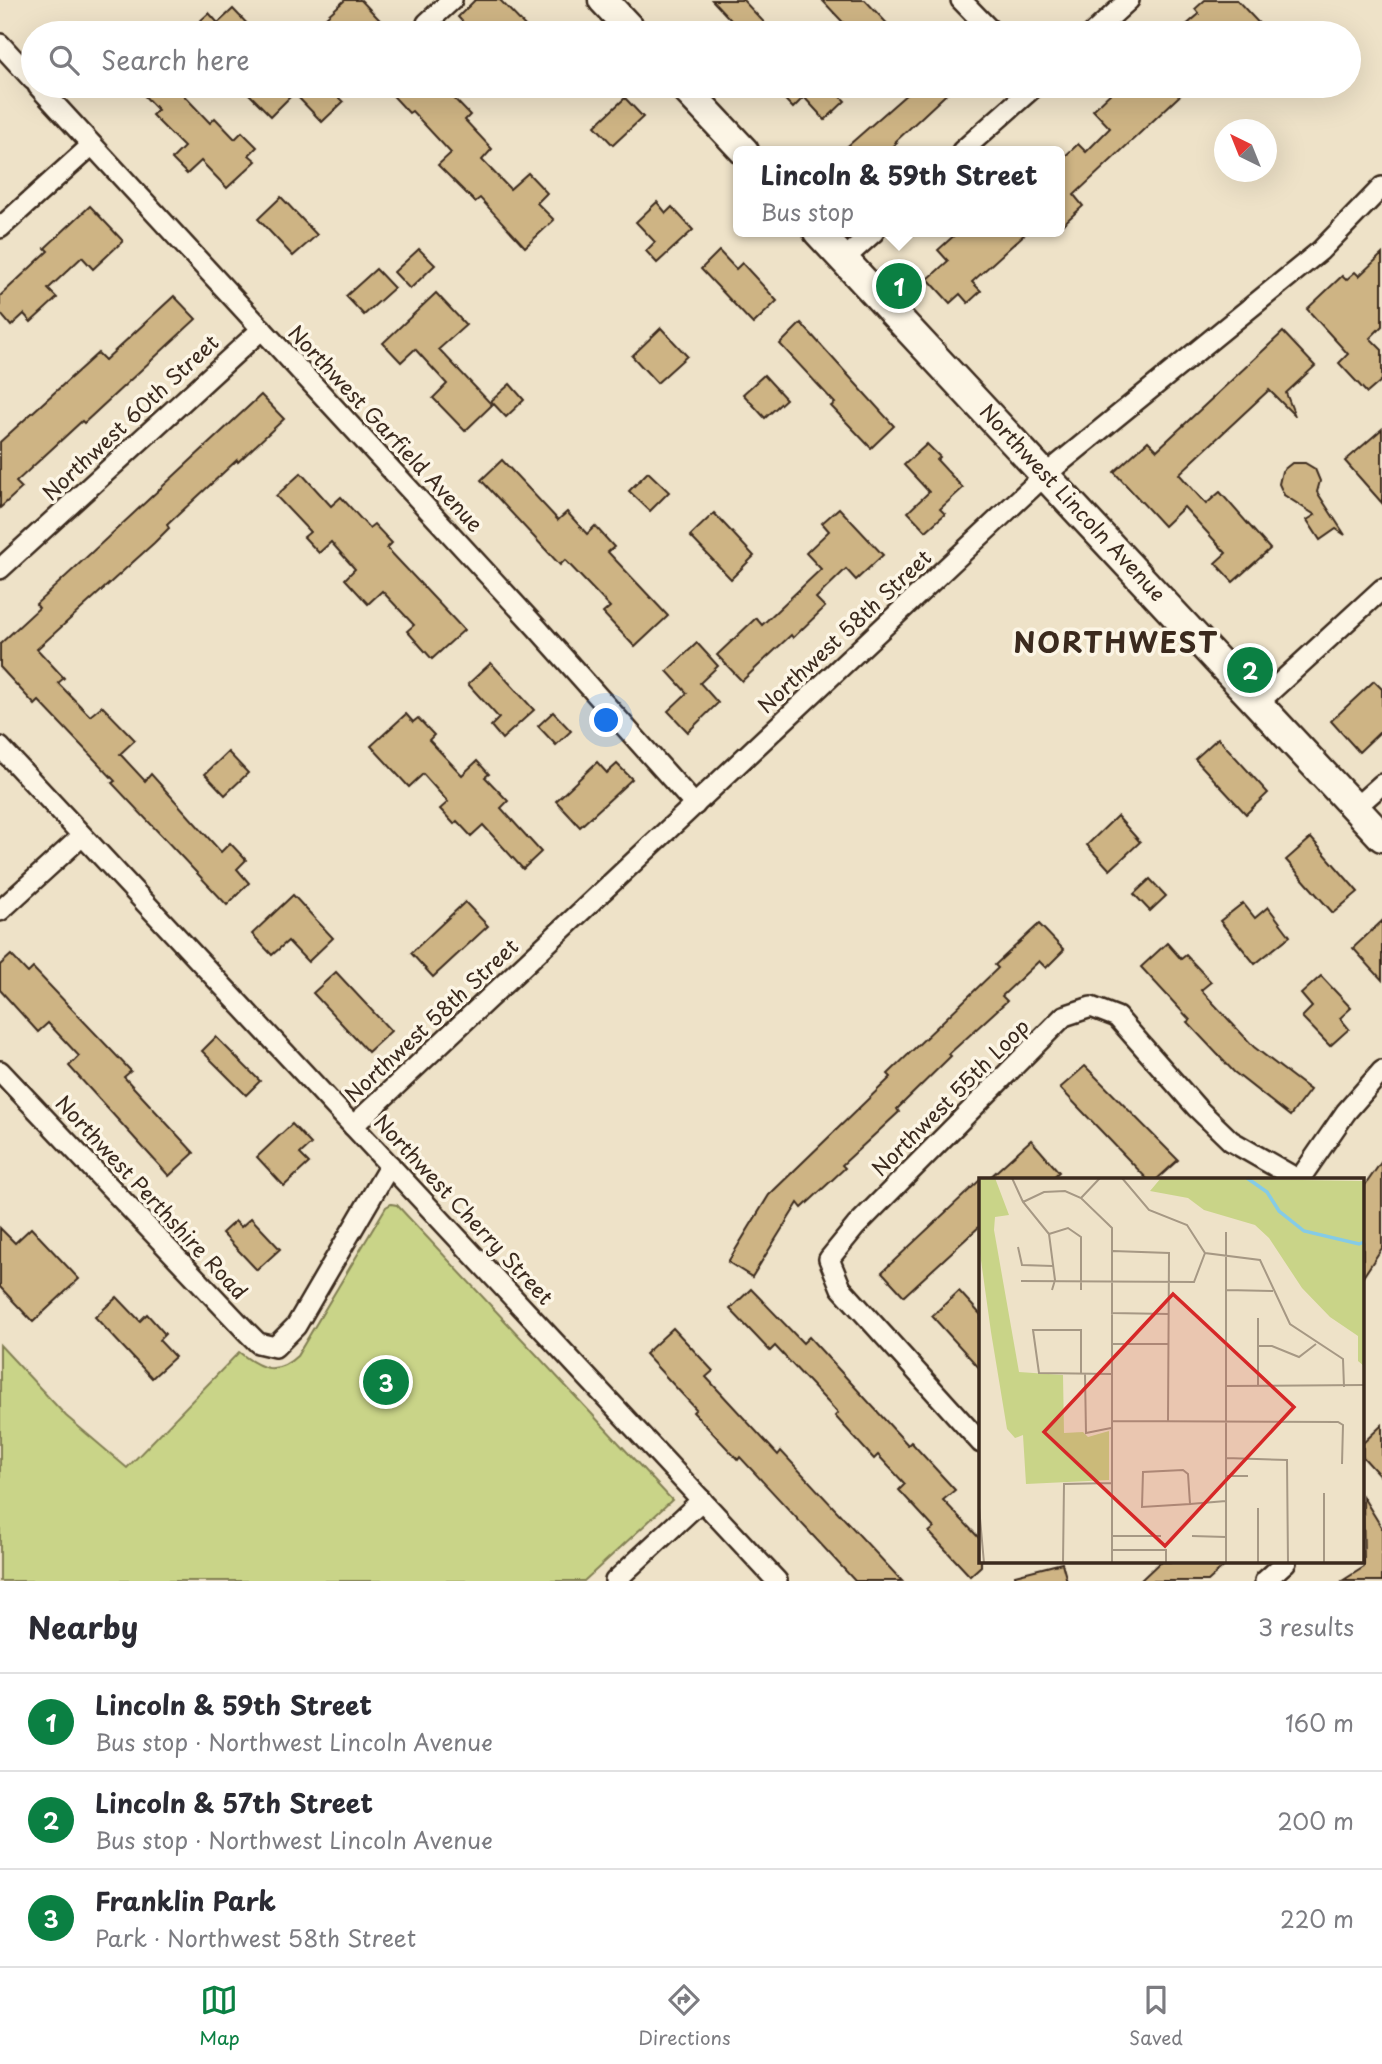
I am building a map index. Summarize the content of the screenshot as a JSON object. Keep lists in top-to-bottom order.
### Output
{
  "streets": {
    "street": [
      "Northwest 60th Street",
      "Northwest Garfield Avenue",
      "Northwest Lincoln Avenue",
      "Northwest 58th Street",
      "Northwest 55th Loop",
      "Northwest Perthshire Road",
      "Northwest Cherry Street"
    ]
  },
  "crossings": [
    ["Northwest 60th Street", "Northwest Garfield Avenue"],
    ["Northwest Garfield Avenue", "Northwest 58th Street"],
    ["Northwest Lincoln Avenue", "Northwest 58th Street"],
    ["Northwest 58th Street", "Northwest Cherry Street"],
    ["Northwest Perthshire Road", "Northwest Cherry Street"]
  ],
  "districts": ["NORTHWEST"],
  "north": "top left",
  "page": {
    "search": "Search here",
    "popup": ["Lincoln & 59th Street", "Bus stop"],
    "pins": ["1", "2", "3"],
    "heading": ["Nearby", "3 results"],
    "list": [
      {
        "mark": "1",
        "name": "Lincoln & 59th Street",
        "note": "Bus stop · Northwest Lincoln Avenue",
        "value": "160 m"
      },
      {
        "mark": "2",
        "name": "Lincoln & 57th Street",
        "note": "Bus stop · Northwest Lincoln Avenue",
        "value": "200 m"
      },
      {
        "mark": "3",
        "name": "Franklin Park",
        "note": "Park · Northwest 58th Street",
        "value": "220 m"
      }
    ],
    "nav": ["Map", "Directions", "Saved"]
  }
}
